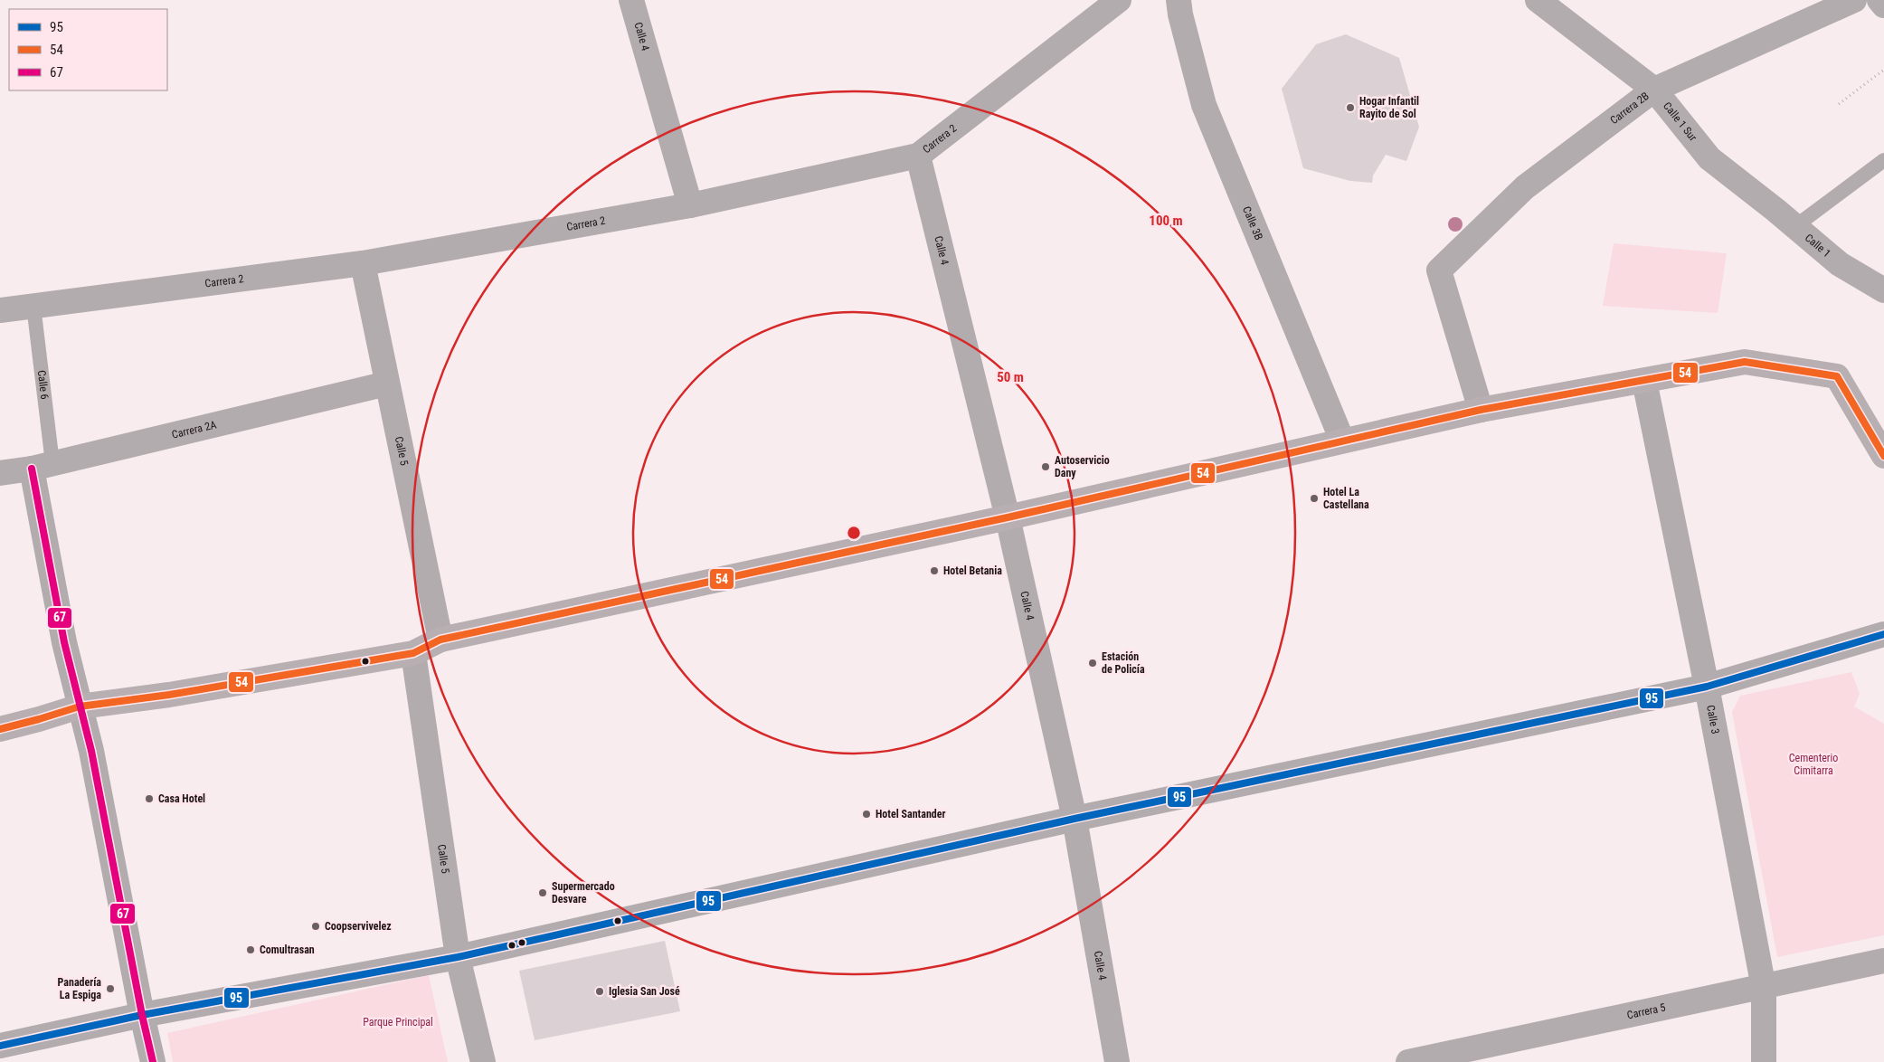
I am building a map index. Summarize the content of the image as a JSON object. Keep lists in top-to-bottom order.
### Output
{
  "streets": {
    "street": [
      "Calle 4",
      "Carrera 2B",
      "Calle 1 Sur",
      "Carrera 2",
      "Calle 3B",
      "Calle 1",
      "Calle 6",
      "Carrera 2A",
      "Calle 5",
      "Calle 3",
      "Carrera 5"
    ]
  },
  "crossings": [
    ["Calle 4", "Carrera 2"],
    ["Carrera 2B", "Calle 1 Sur"],
    ["Calle 1 Sur", "Calle 1"],
    ["Carrera 2", "Calle 6"],
    ["Carrera 2", "Calle 5"],
    ["Calle 6", "Carrera 2A"],
    ["Carrera 2A", "Calle 5"],
    ["Calle 3", "Carrera 5"]
  ],
  "parks": ["Cementerio Cimitarra", "Parque Principal"],
  "places": [
    "Hogar Infantil Rayito de Sol",
    "Autoservicio Dany",
    "Hotel La Castellana",
    "Hotel Betania",
    "Estación de Policía",
    "Casa Hotel",
    "Hotel Santander",
    "Supermercado Desvare",
    "Coopservivelez",
    "Comultrasan",
    "Panadería La Espiga",
    "Iglesia San José"
  ],
  "lines": ["transit line 54", "transit line 67", "transit line 95"],
  "legend": ["95", "54", "67"],
  "rings": ["100 m", "50 m"]
}
